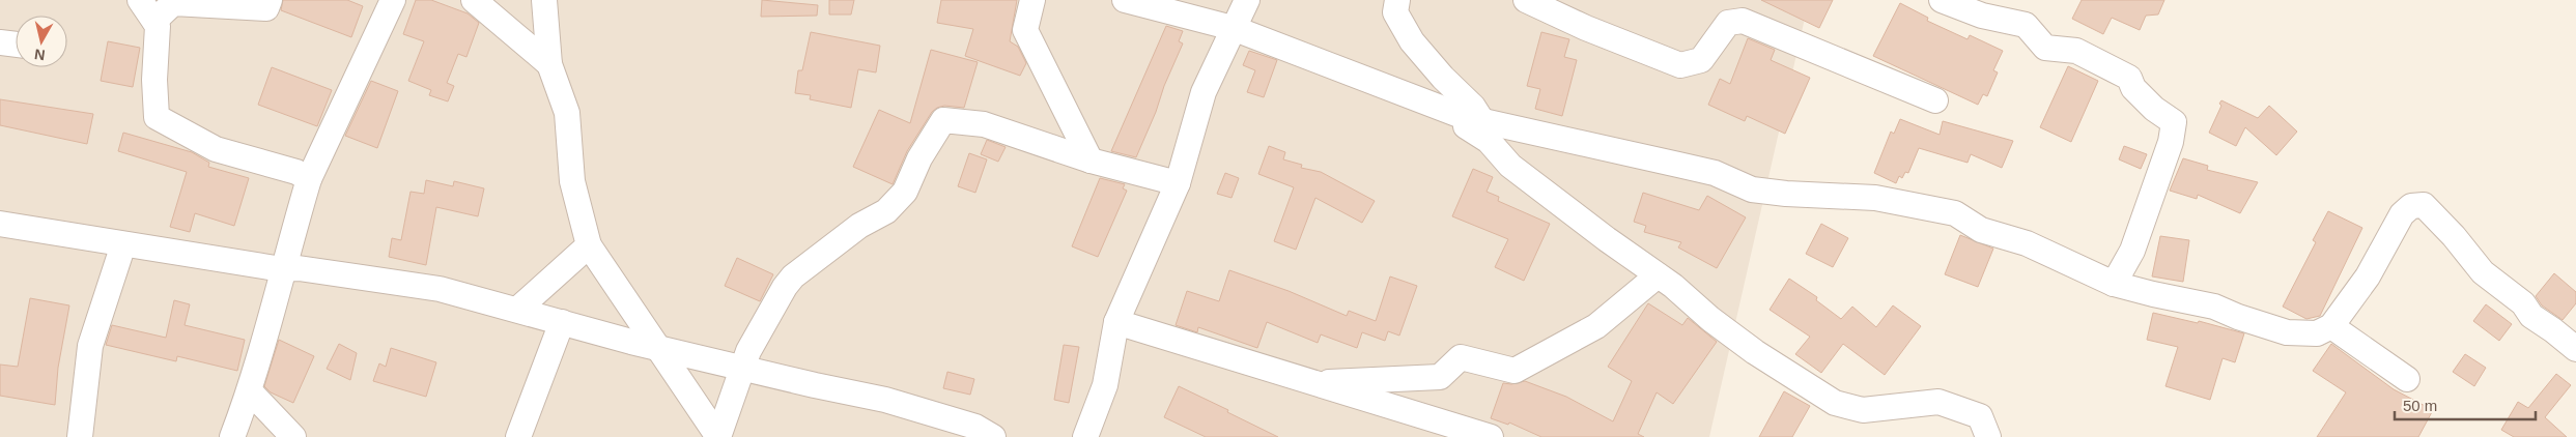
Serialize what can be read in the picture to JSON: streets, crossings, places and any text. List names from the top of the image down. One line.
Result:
{"scale_bar":"50 m","north":"bottom"}
